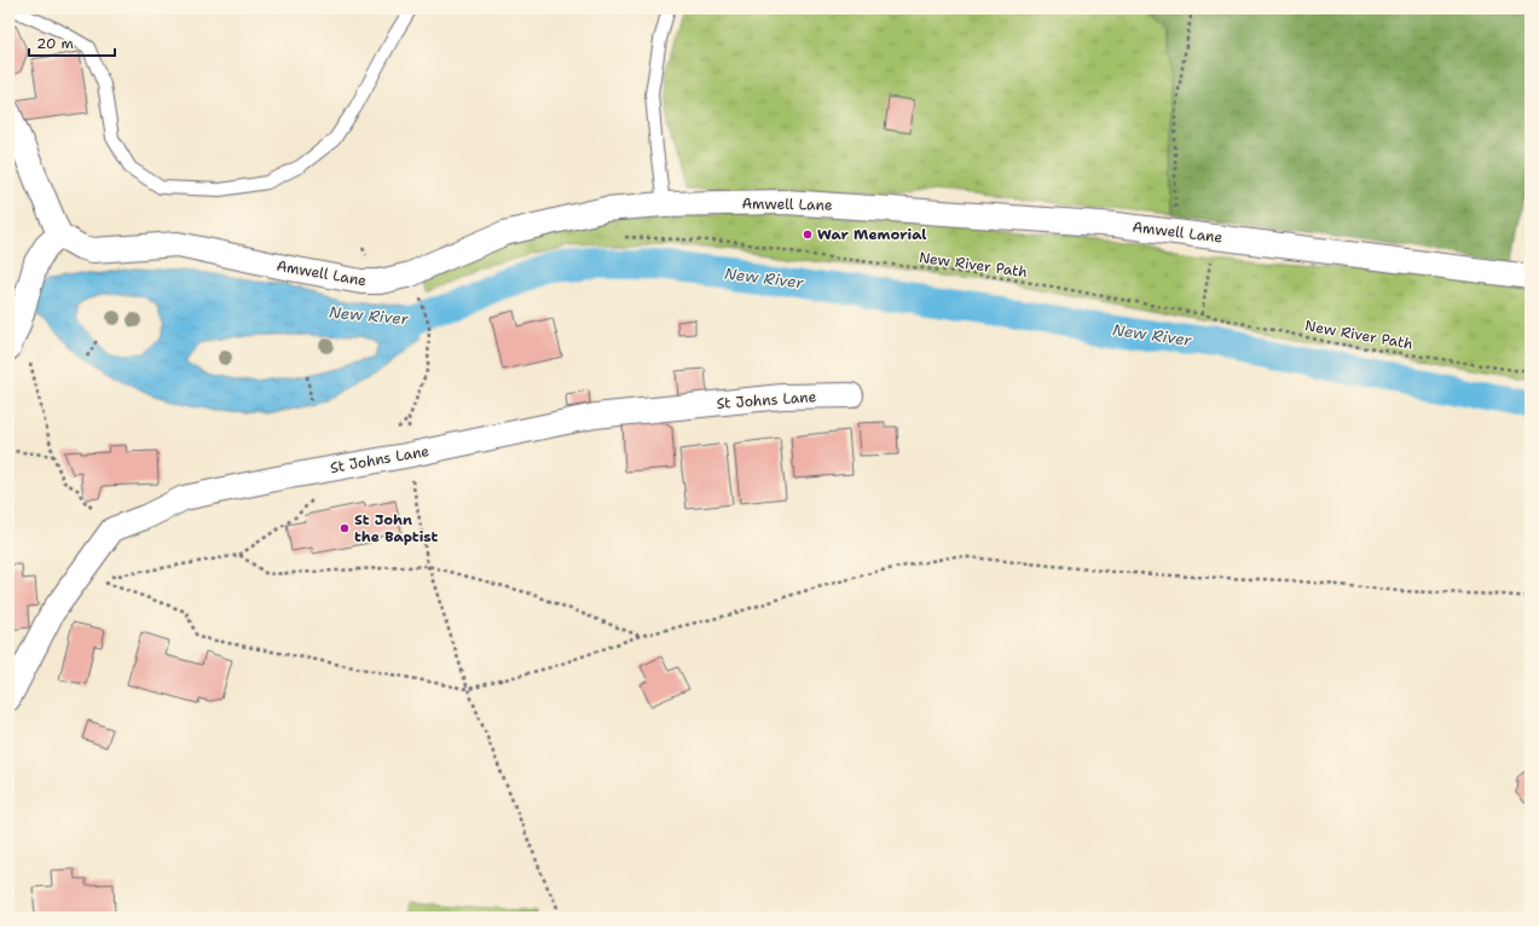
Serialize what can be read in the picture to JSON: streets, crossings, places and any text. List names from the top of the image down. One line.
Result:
{"streets":{"street":["Amwell Lane","St Johns Lane"],"path":["New River Path"]},"water":["New River"],"places":["War Memorial","St John the Baptist"],"scale_bar":"20 m"}
